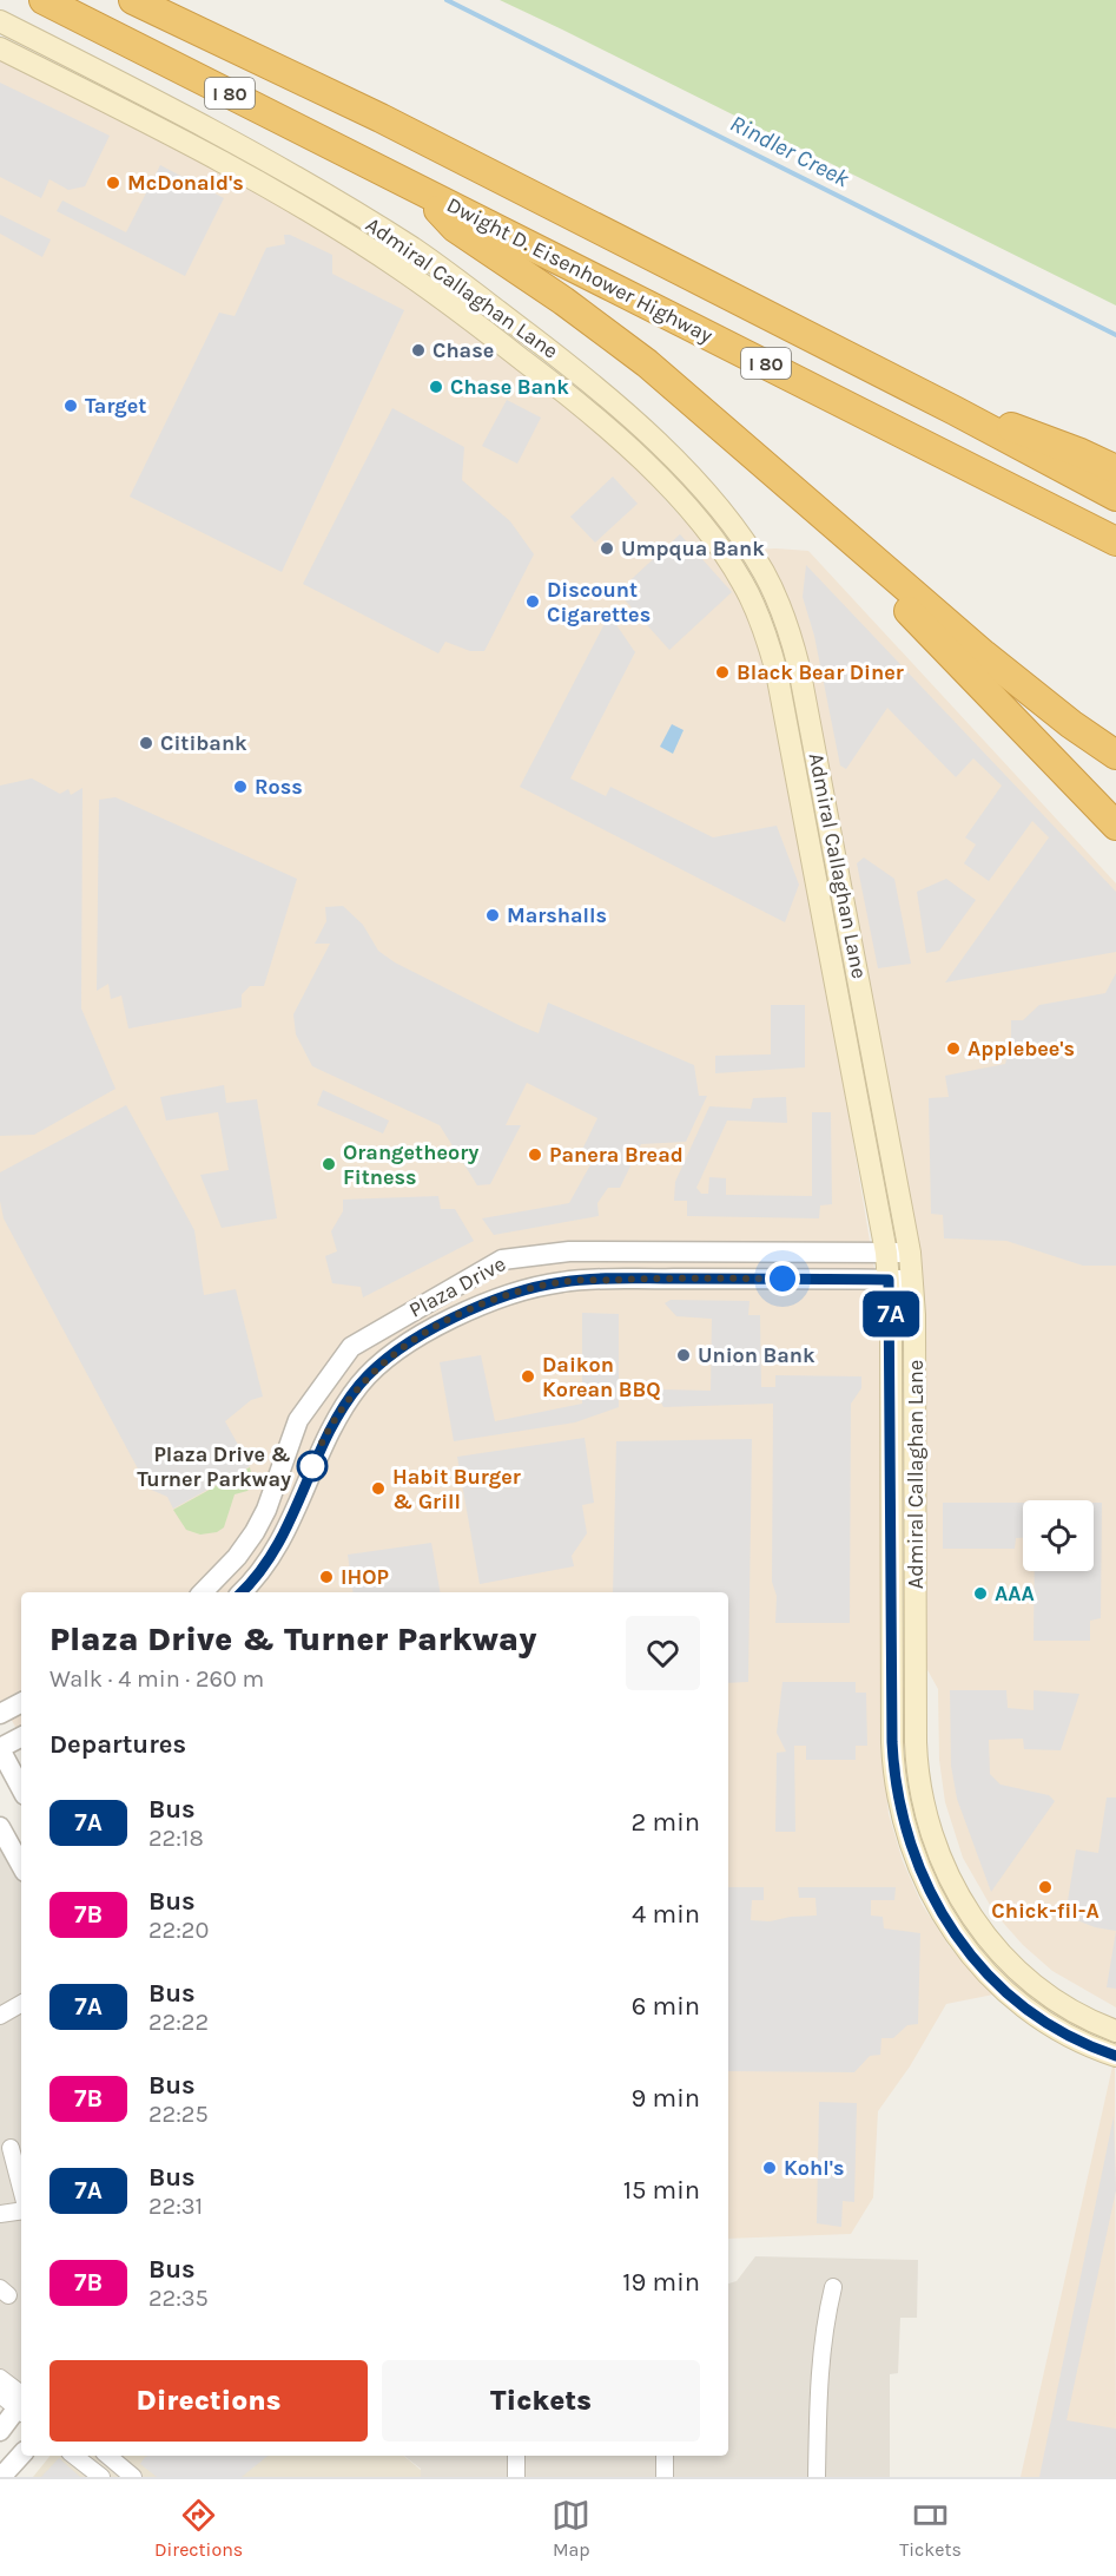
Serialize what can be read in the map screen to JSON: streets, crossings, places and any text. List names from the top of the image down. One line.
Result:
{"streets":{"highway":["I 80","Dwight D. Eisenhower Highway"],"main road":["Admiral Callaghan Lane"],"street":["Plaza Drive"]},"crossings":[["Admiral Callaghan Lane","Plaza Drive"]],"water":["Rindler Creek"],"places":["McDonald's","Chase","Chase Bank","Target","Umpqua Bank","Discount Cigarettes","Black Bear Diner","Citibank","Ross","Marshalls","Applebee's","Panera Bread","Orangetheory Fitness","Union Bank","Daikon Korean BBQ","Plaza Drive & Turner Parkway","Habit Burger & Grill","IHOP","AAA","Chick-fil-A","Kohl's"],"lines":["bus line 7A"],"page":{"on_map":"7A","heading":[["Plaza Drive & Turner Parkway","Walk · 4 min · 260 m"],"Departures"],"list":[{"mark":"7A","name":"Bus","note":"22:18","value":"2 min"},{"mark":"7B","name":"Bus","note":"22:20","value":"4 min"},{"mark":"7A","name":"Bus","note":"22:22","value":"6 min"},{"mark":"7B","name":"Bus","note":"22:25","value":"9 min"},{"mark":"7A","name":"Bus","note":"22:31","value":"15 min"},{"mark":"7B","name":"Bus","note":"22:35","value":"19 min"}],"buttons":["Directions","Tickets"],"tabs":["Directions","Map","Tickets"]}}
